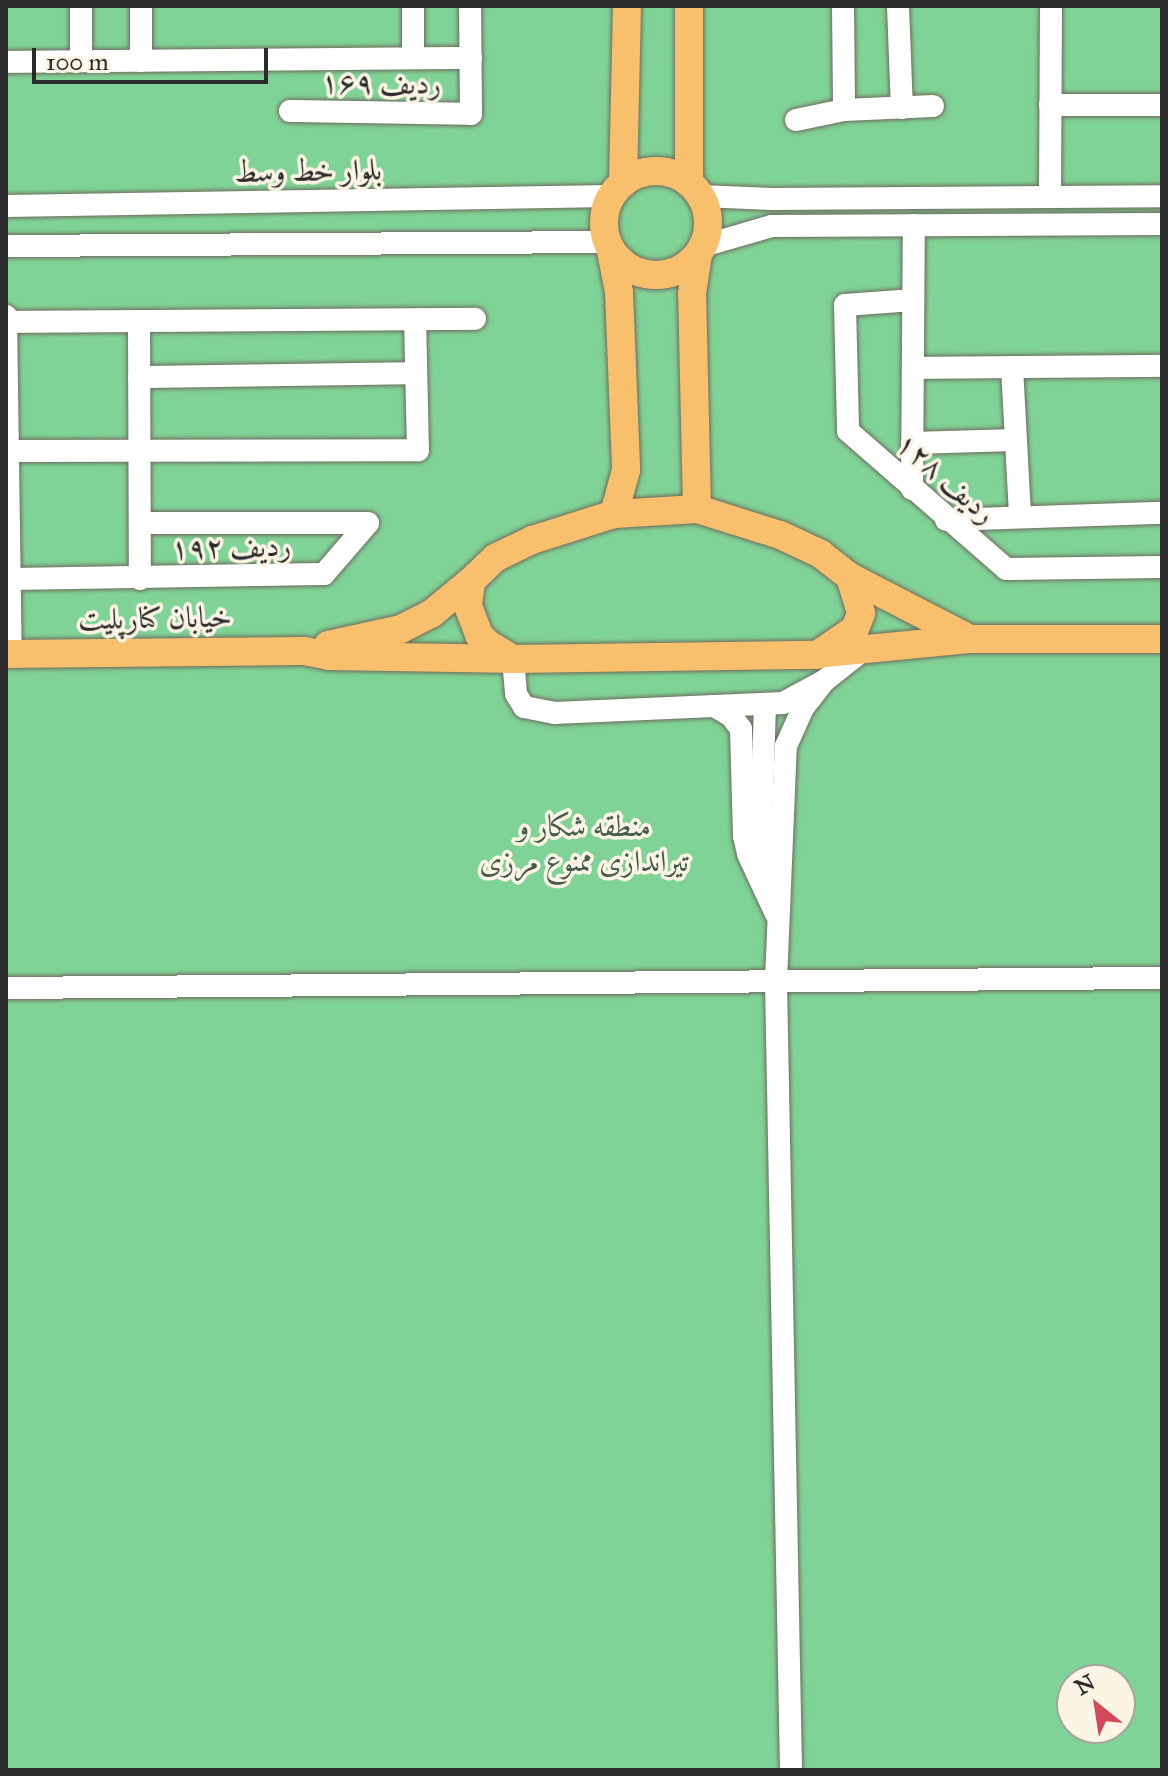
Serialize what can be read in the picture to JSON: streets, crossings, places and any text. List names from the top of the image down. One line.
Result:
{"streets":{"main road":["خیابان کنارپلیت"],"street":["ردیف ۱۶۹","بلوار خط وسط","ردیف ۱۲۸","ردیف ۱۹۲"]},"parks":["منطقه شکار و تیراندازی ممنوع مرزی"],"scale_bar":"100 m","north":"top left"}
